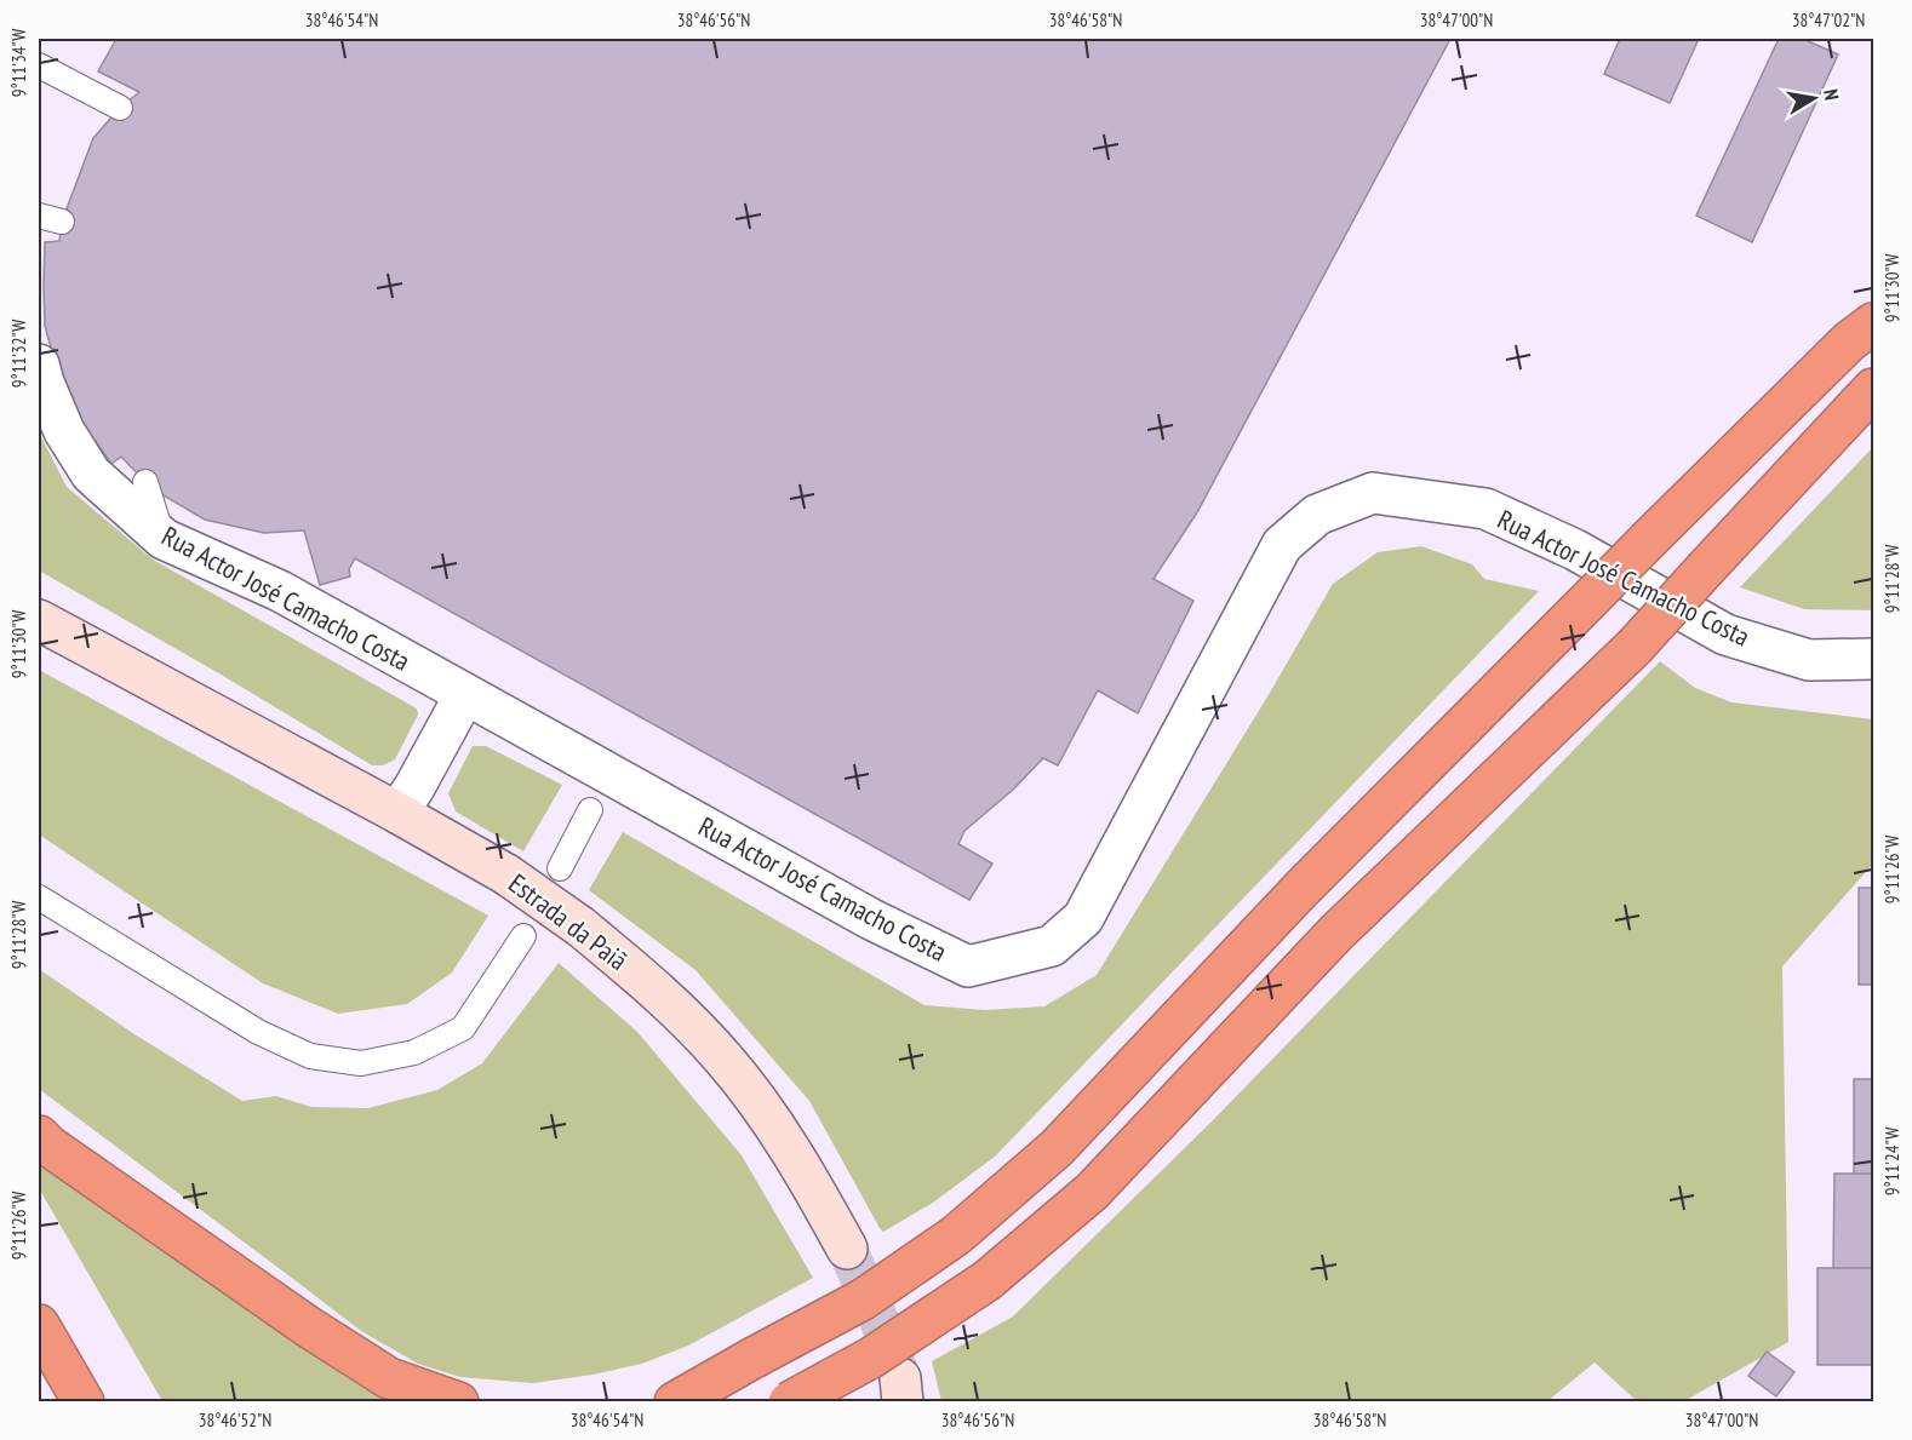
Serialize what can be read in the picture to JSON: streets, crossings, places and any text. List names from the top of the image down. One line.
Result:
{"streets":{"street":["Rua Actor José Camacho Costa","Estrada da Paiã"]},"north":"right","coordinates":["38°46'54\"N","38°46'56\"N","38°46'58\"N","38°47'00\"N","38°47'02\"N","9°11'34\"W","9°11'30\"W","9°11'32\"W","9°11'28\"W","9°11'26\"W","9°11'24\"W","38°46'52\"N"]}
